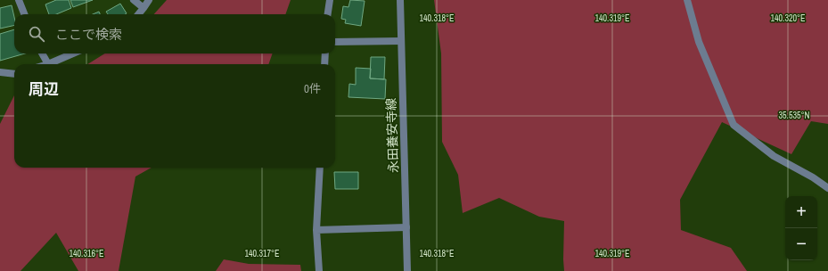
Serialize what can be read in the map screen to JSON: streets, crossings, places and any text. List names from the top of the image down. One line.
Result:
{"streets":{"street":["永田養安寺線"]},"page":{"search":"ここで検索","heading":["周辺","0件"],"map_buttons":["+","−"]},"coordinates":["140.318°E","140.319°E","140.320°E","35.535°N","140.316°E","140.317°E"]}
